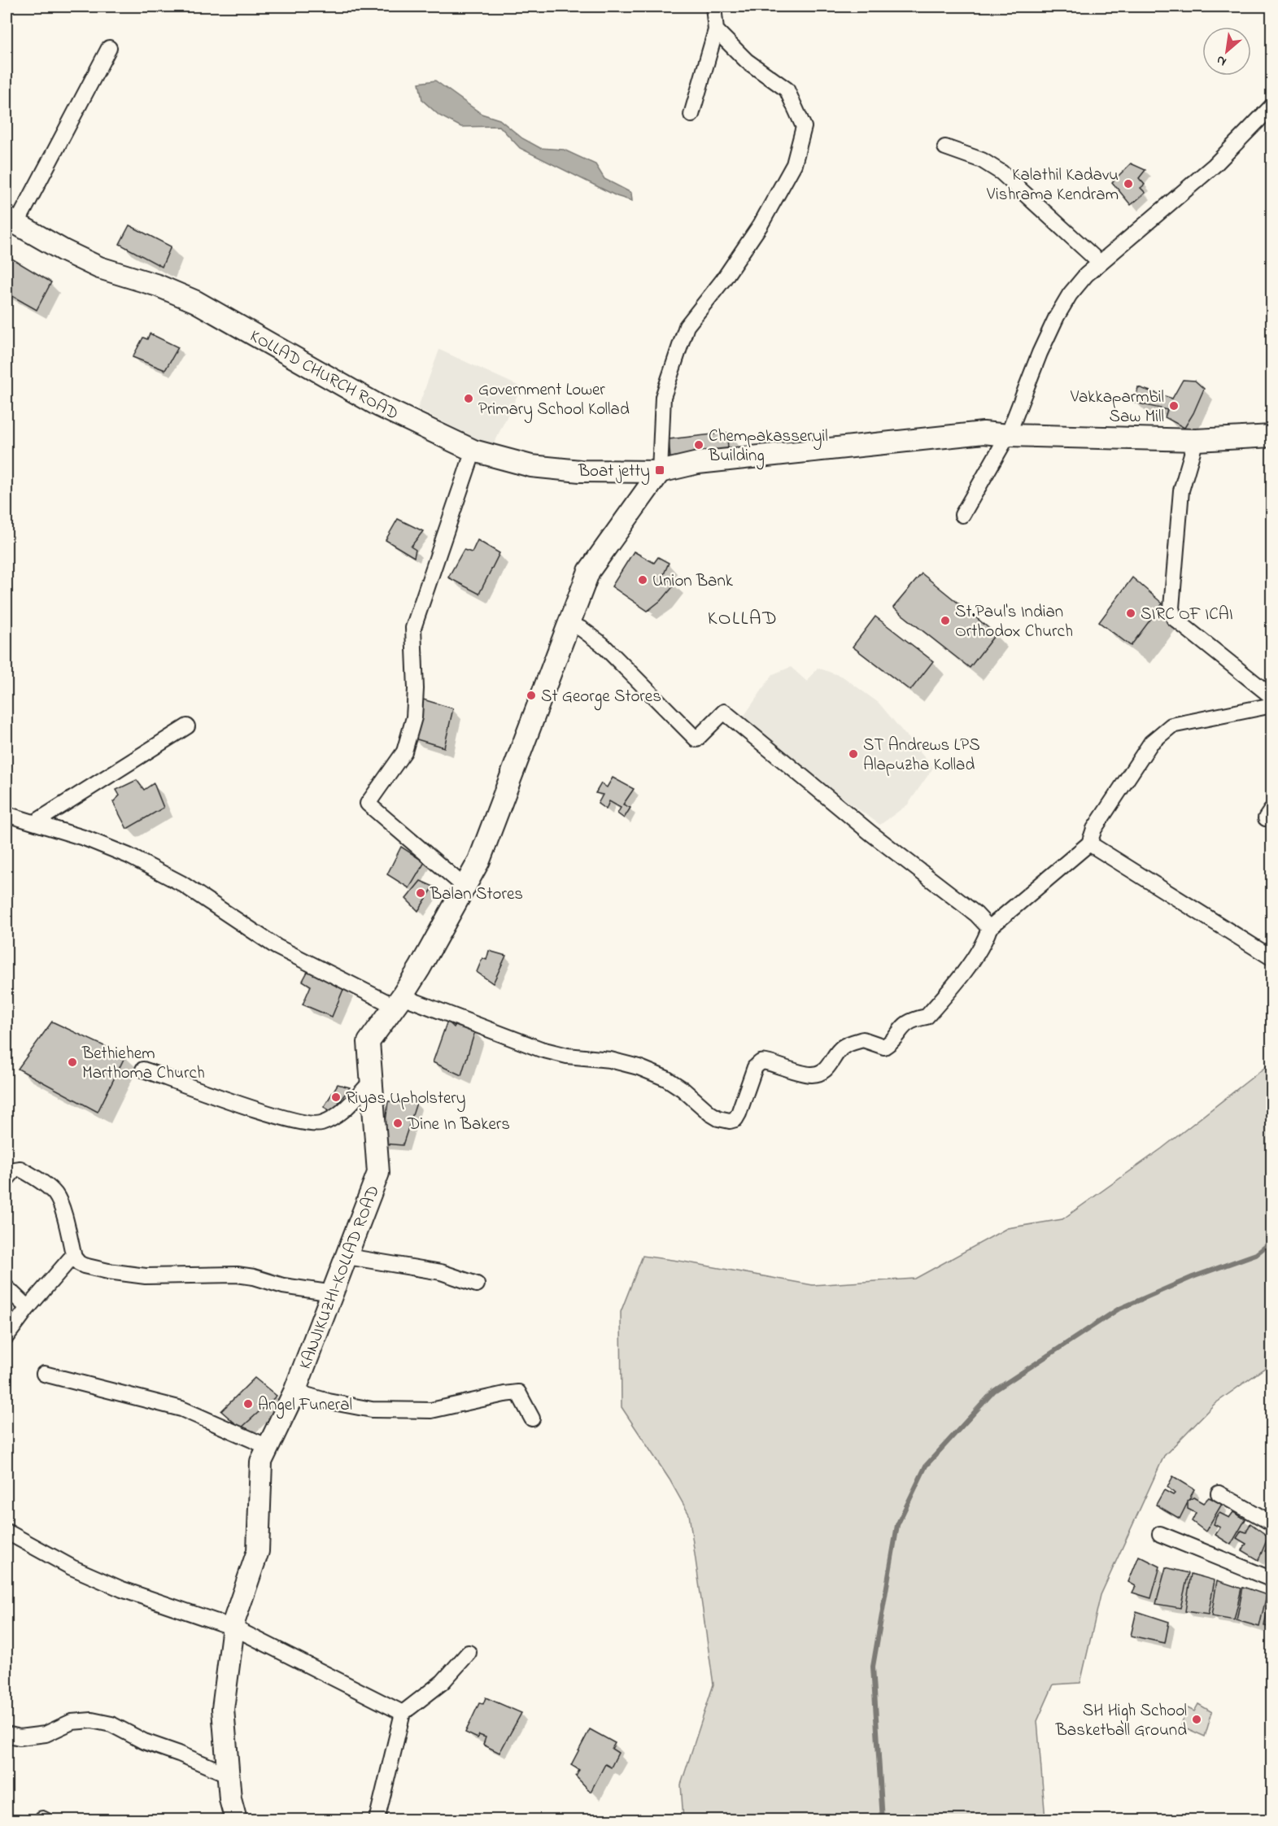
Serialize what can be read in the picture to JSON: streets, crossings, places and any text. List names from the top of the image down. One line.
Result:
{"streets":{"main road":["KOLLAD CHURCH ROAD","KANJIKUZHI-KOLLAD ROAD"]},"crossings":[["KOLLAD CHURCH ROAD","KANJIKUZHI-KOLLAD ROAD"]],"districts":["KOLLAD"],"places":{"other":["Kalathil Kadavu Vishrama Kendram","Government Lower Primary School Kollad","Vakkaparmbil Saw Mill","Chempakasseryil Building","Union Bank","SIRC OF ICAI","St.Paul's Indian Orthodox Church","St George Stores","ST Andrews LPS Alapuzha Kollad","Balan Stores","Bethiehem Marthoma Church","Riyas Upholstery","Dine In Bakers","Angel Funeral","SH High School Basketball Ground"],"transit":["Boat jetty"]},"north":"bottom left"}
